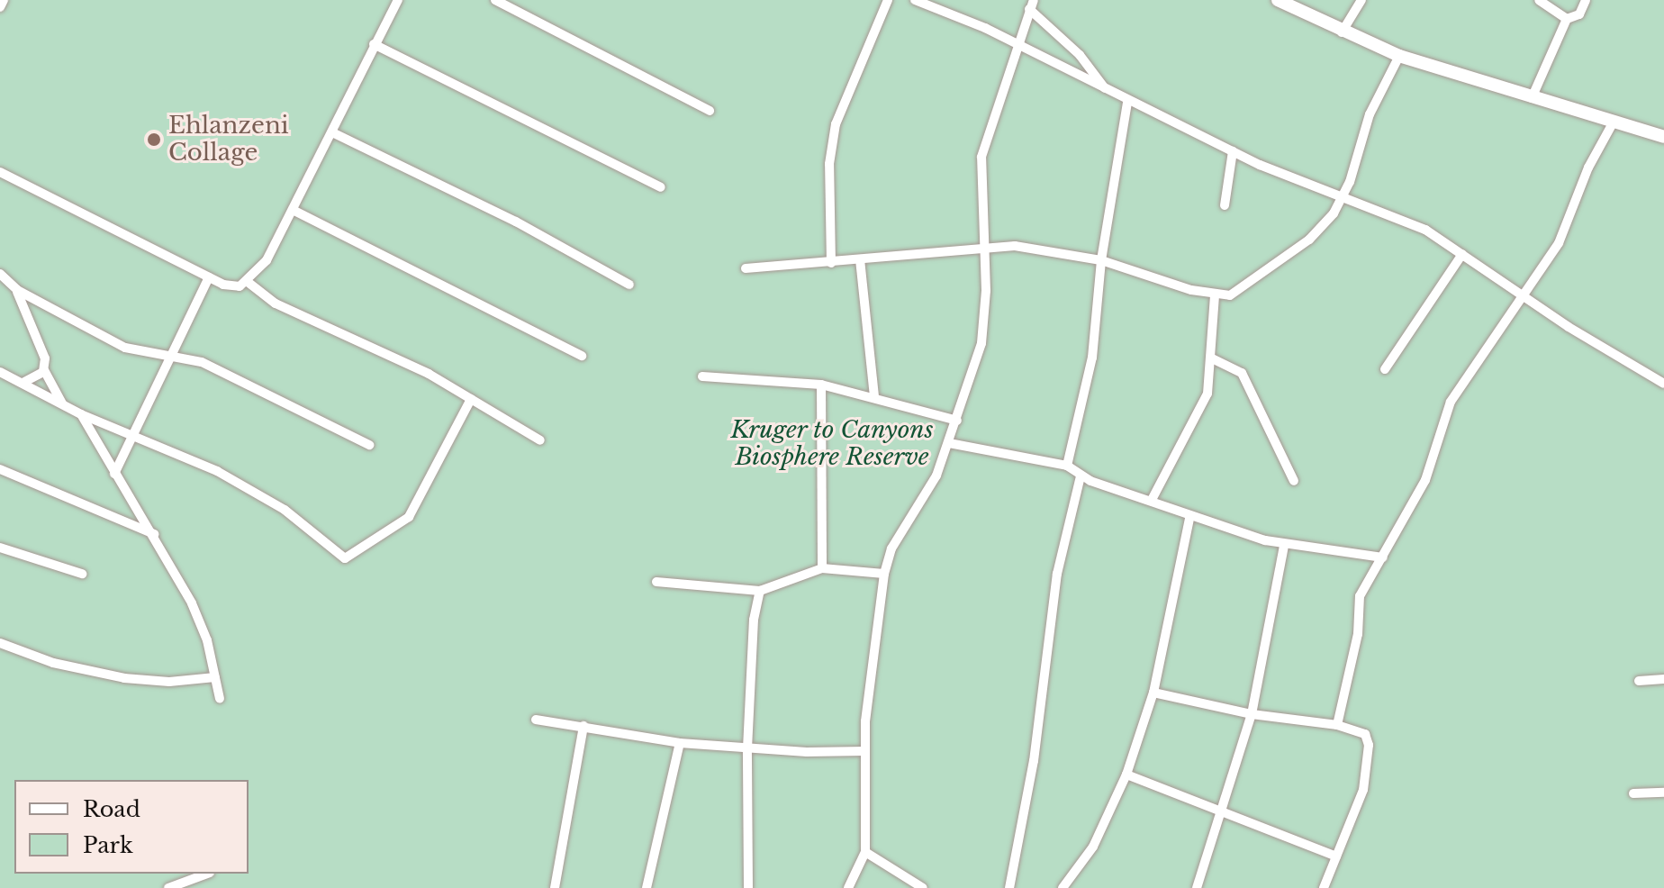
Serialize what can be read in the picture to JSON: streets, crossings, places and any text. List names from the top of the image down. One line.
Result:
{"parks":["Kruger to Canyons Biosphere Reserve"],"places":["Ehlanzeni Collage"],"legend":["Road","Park"]}
